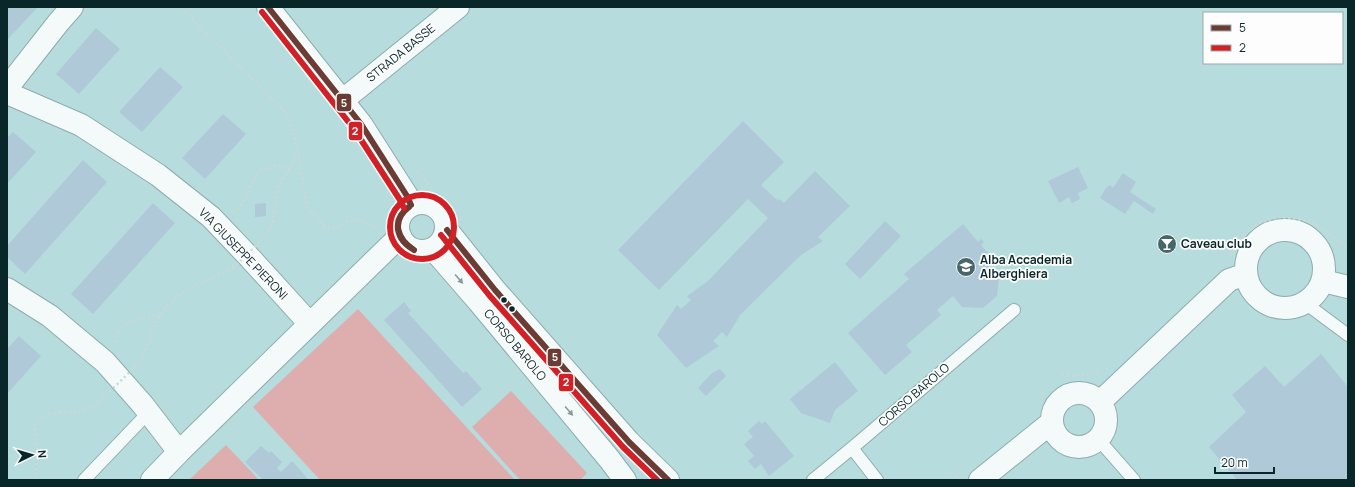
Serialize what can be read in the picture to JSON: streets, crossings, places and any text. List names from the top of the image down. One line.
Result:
{"streets":{"street":["STRADA BASSE","VIA GIUSEPPE PIERONI","CORSO BAROLO"]},"places":{"bar":["Caveau club"],"school or university":["Alba Accademia Alberghiera"]},"lines":["transit line 5","transit line 2"],"legend":["5","2"],"scale_bar":"20 m","north":"right"}
